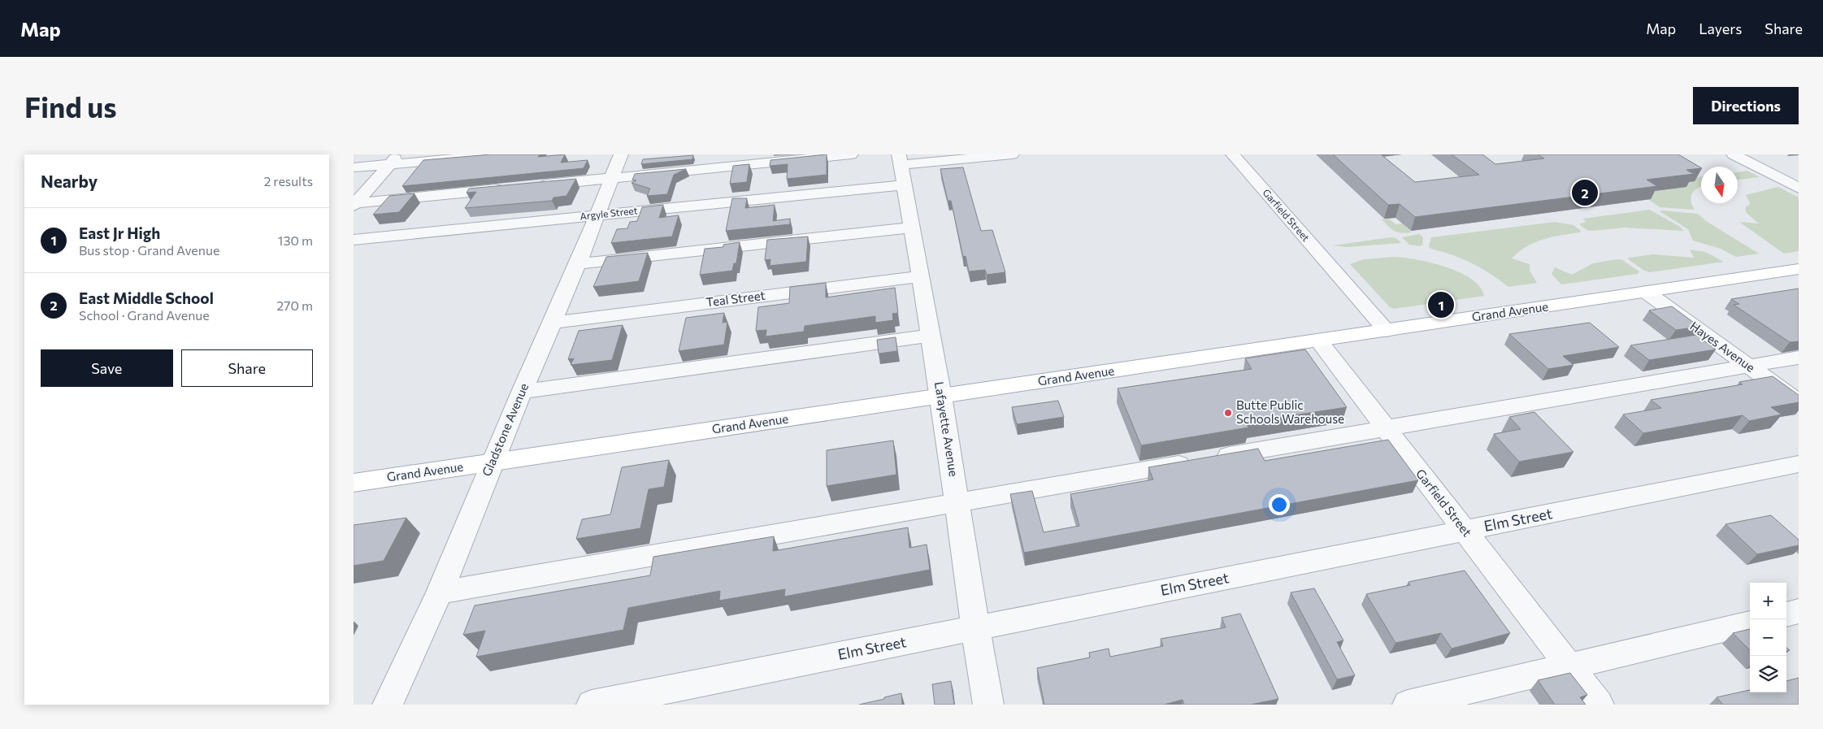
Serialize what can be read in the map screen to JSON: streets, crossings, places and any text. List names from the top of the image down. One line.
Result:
{"streets":{"main road":["Grand Avenue"],"street":["Argyle Street","Garfield Street","Teal Street","Hayes Avenue","Lafayette Avenue","Gladstone Avenue","Elm Street"]},"crossings":[["Argyle Street","Lafayette Avenue"],["Argyle Street","Gladstone Avenue"],["Garfield Street","Grand Avenue"],["Garfield Street","Elm Street"],["Teal Street","Lafayette Avenue"],["Teal Street","Gladstone Avenue"],["Grand Avenue","Hayes Avenue"],["Grand Avenue","Lafayette Avenue"],["Grand Avenue","Gladstone Avenue"],["Lafayette Avenue","Elm Street"]],"places":["Butte Public Schools Warehouse"],"north":"bottom","page":{"header":"Map","nav":["Map","Layers","Share"],"buttons":["Directions",["Save","Share"]],"title":"Find us","heading":["Nearby","2 results"],"pins":["2","1"],"list":[{"mark":"1","name":"East Jr High","note":"Bus stop · Grand Avenue","value":"130 m"},{"mark":"2","name":"East Middle School","note":"School · Grand Avenue","value":"270 m"}],"map_buttons":["+","−"]}}
